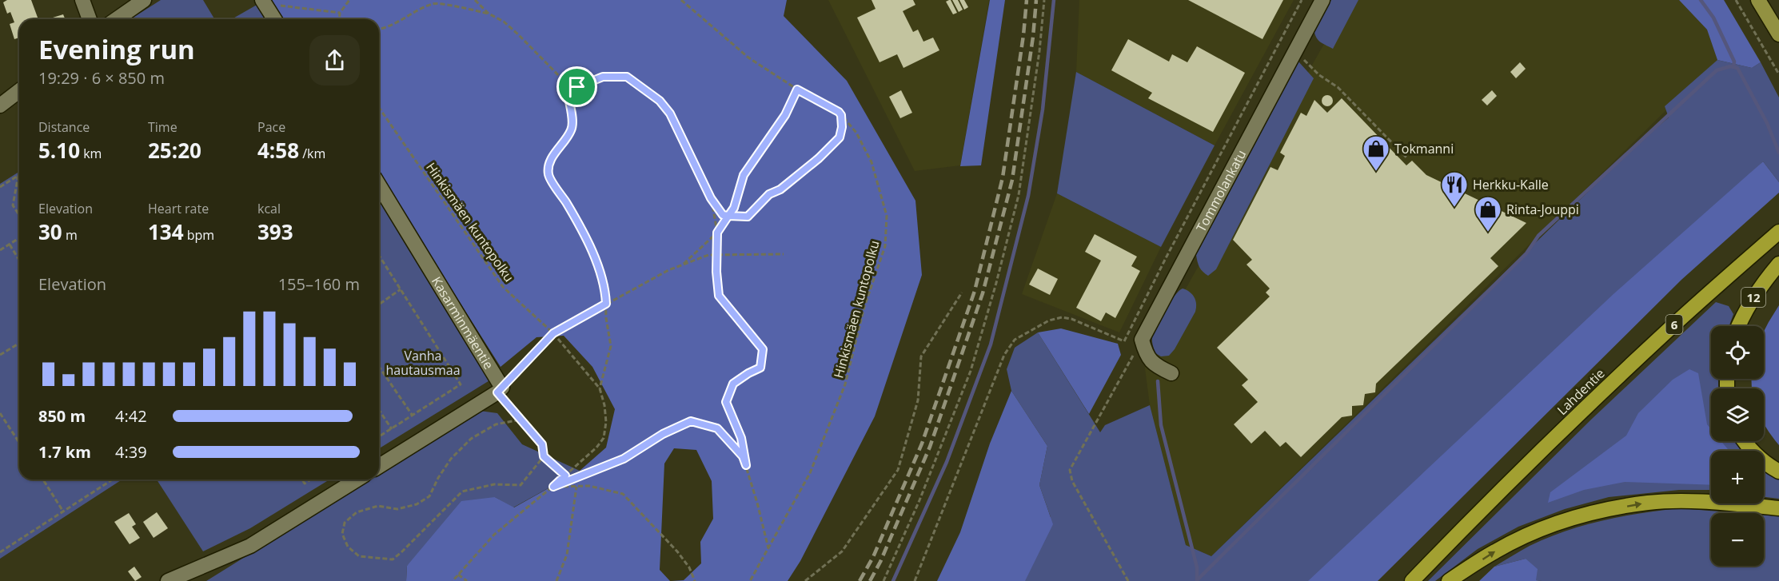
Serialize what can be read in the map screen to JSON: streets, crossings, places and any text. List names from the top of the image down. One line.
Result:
{"streets":{"highway":["12","6","Lahdentie"],"street":["Tommolankatu","Kasarminmäentie"],"path":["Hinkismäen kuntopolku"]},"parks":["Vanha hautausmaa"],"places":{"shop":["Tokmanni","Rinta-Jouppi"],"restaurant":["Herkku-Kalle"]},"page":{"heading":["Evening run","19:29 · 6 × 850 m"],"stats":[["Distance","5.10 km"],["Time","25:20"],["Pace","4:58 /km"],["Elevation","30 m"],["Heart rate","134 bpm"],["kcal","393"]],"chart":["Elevation","155–160 m"],"map_buttons":["+","−"],"list":[{"name":"850 m","note":"4:42"},{"name":"1.7 km","note":"4:39"}]}}
